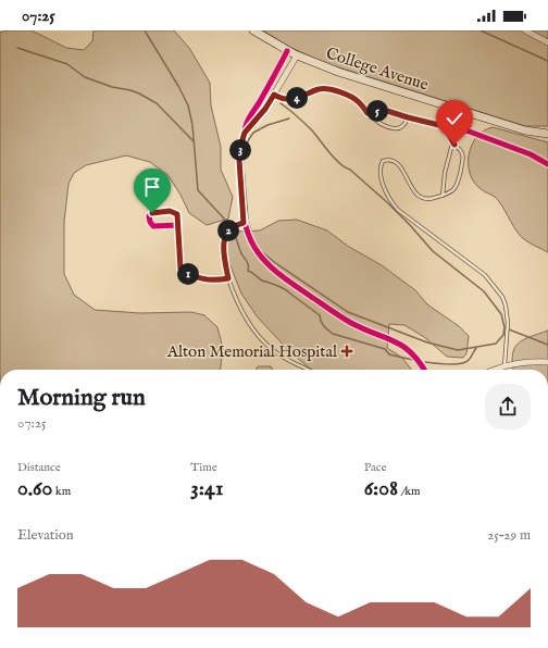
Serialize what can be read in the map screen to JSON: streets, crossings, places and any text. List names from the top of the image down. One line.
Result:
{"streets":{"main road":["College Avenue"]},"places":{"health":["Alton Memorial Hospital"]},"page":{"status":"07:25","pins":["4","5","3","2","1"],"heading":["Morning run","07:25"],"stats":[["Distance","0.60 km"],["Time","3:41"],["Pace","6:08 /km"]],"chart":["Elevation","25–29 m"]}}
